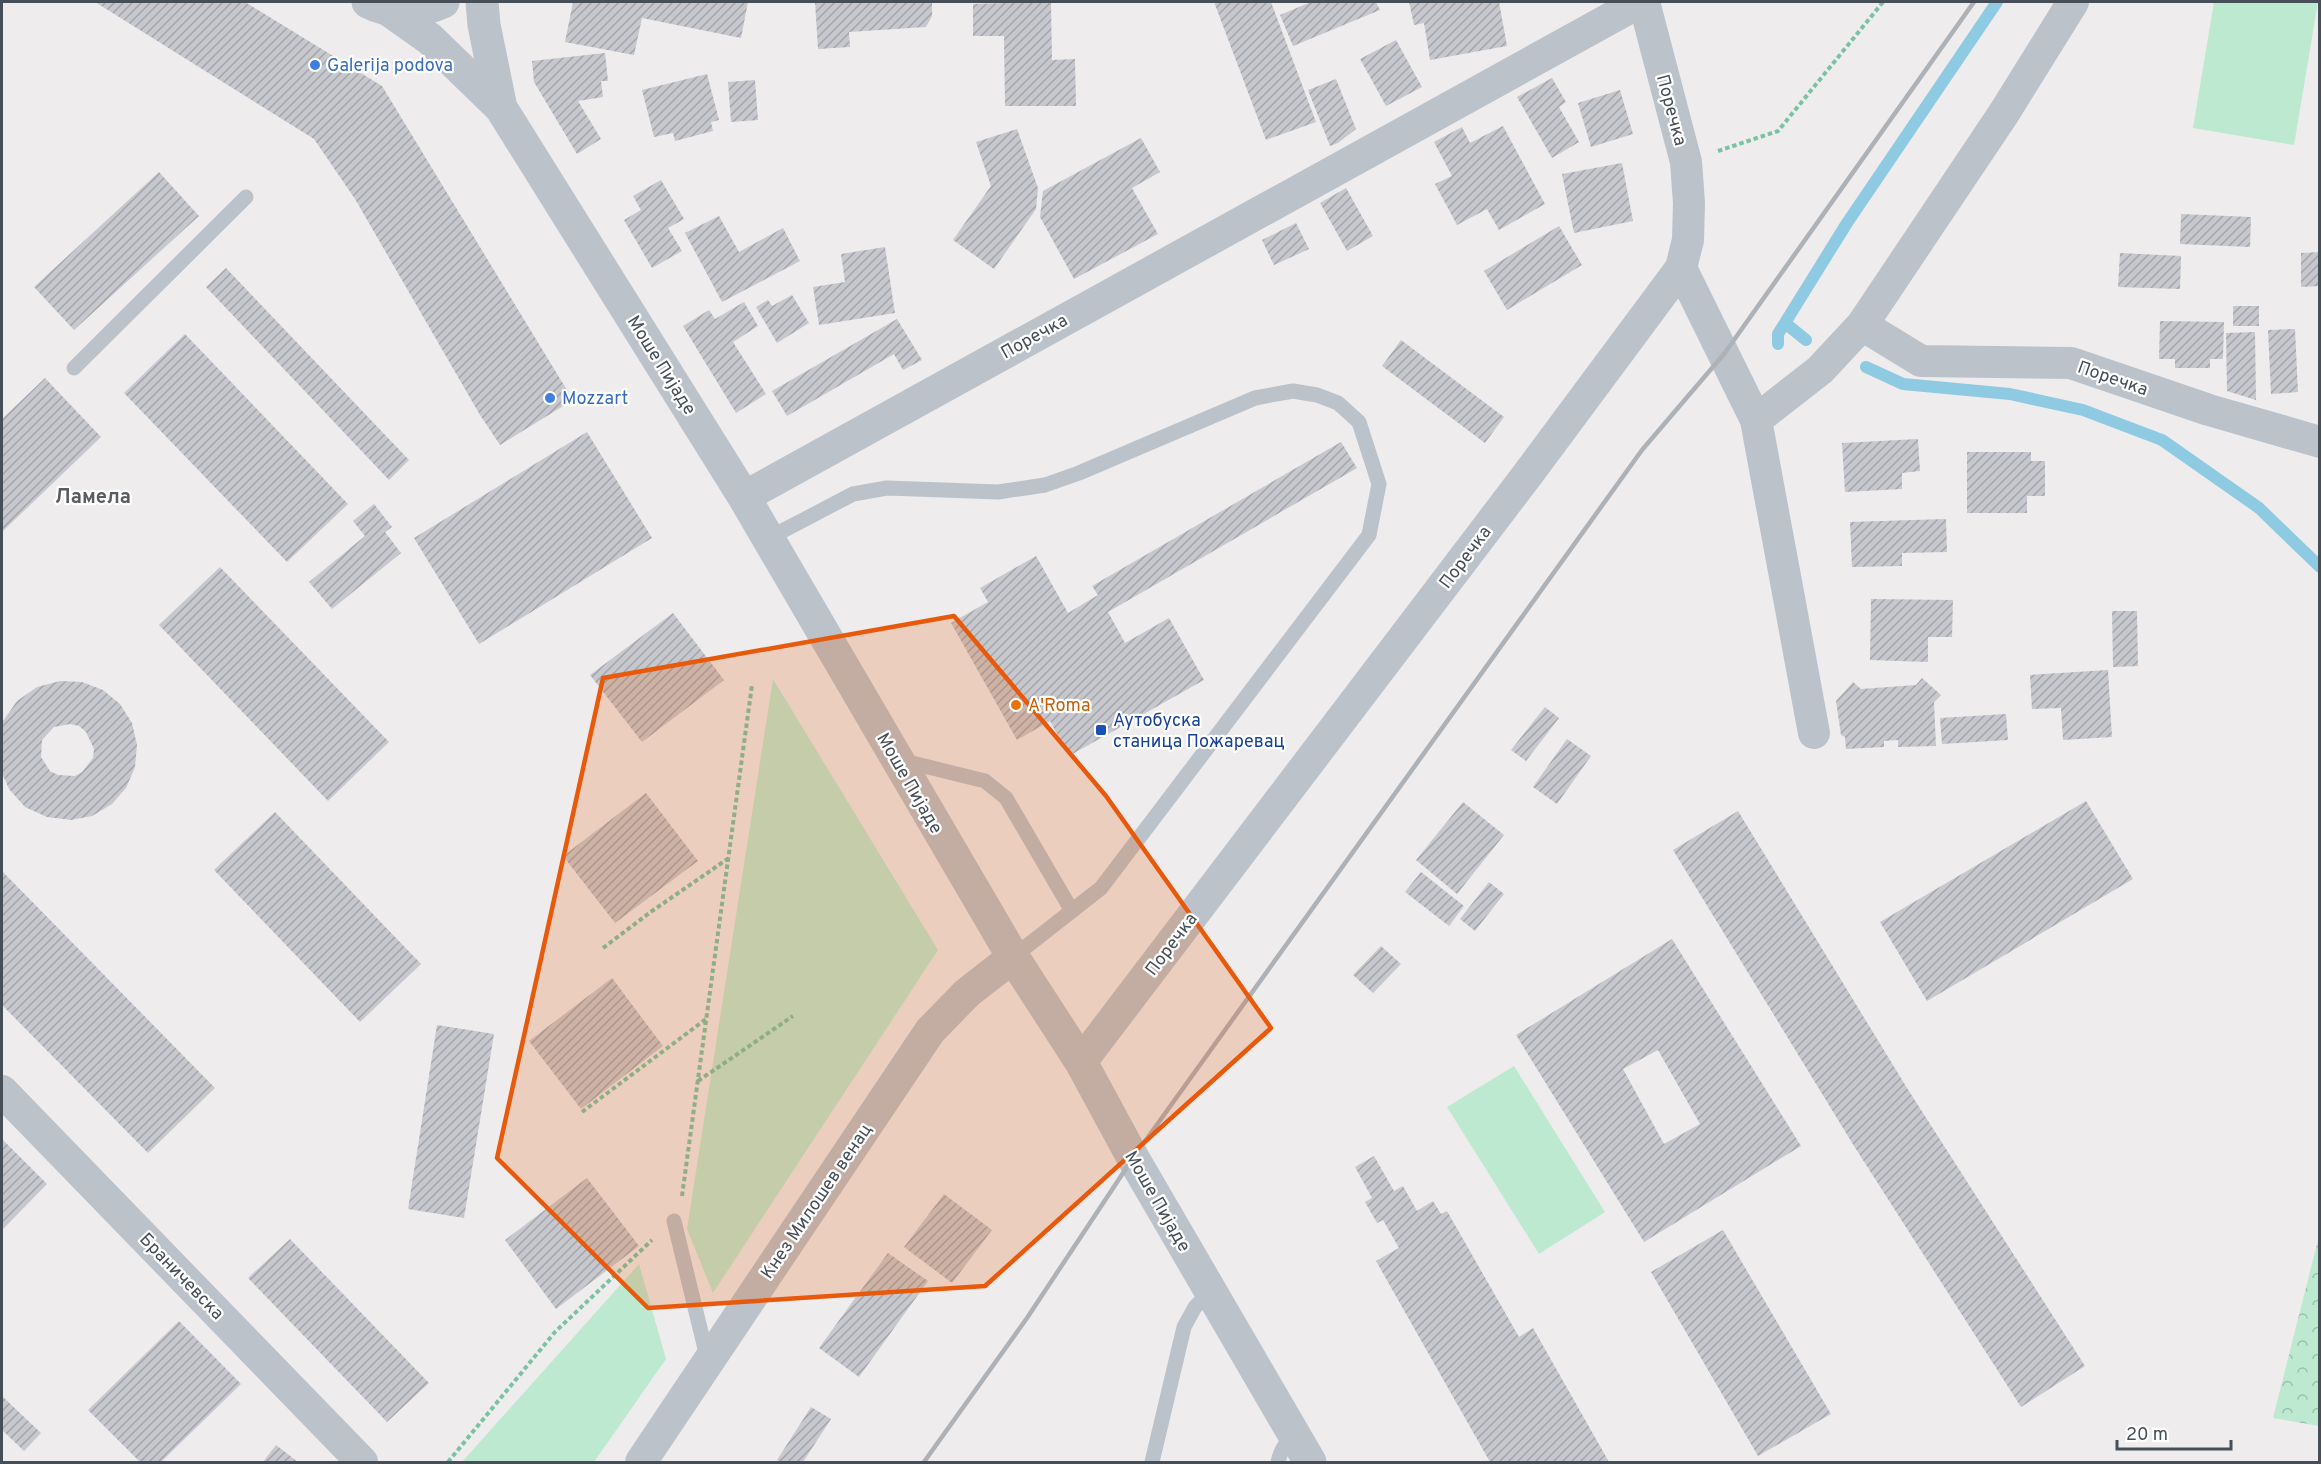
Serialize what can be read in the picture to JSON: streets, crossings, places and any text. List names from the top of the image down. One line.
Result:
{"streets":{"street":["Поречка","Моше Пијаде","Кнез Милошев венац","Браничевска"]},"crossings":[["Поречка","Моше Пијаде"],["Моше Пијаде","Кнез Милошев венац"]],"districts":["Ламела"],"places":{"other":["Galerija podova","Mozzart","A'Roma"],"transit":["Аутобуска станица Пожаревац"]},"scale_bar":"20 m"}
